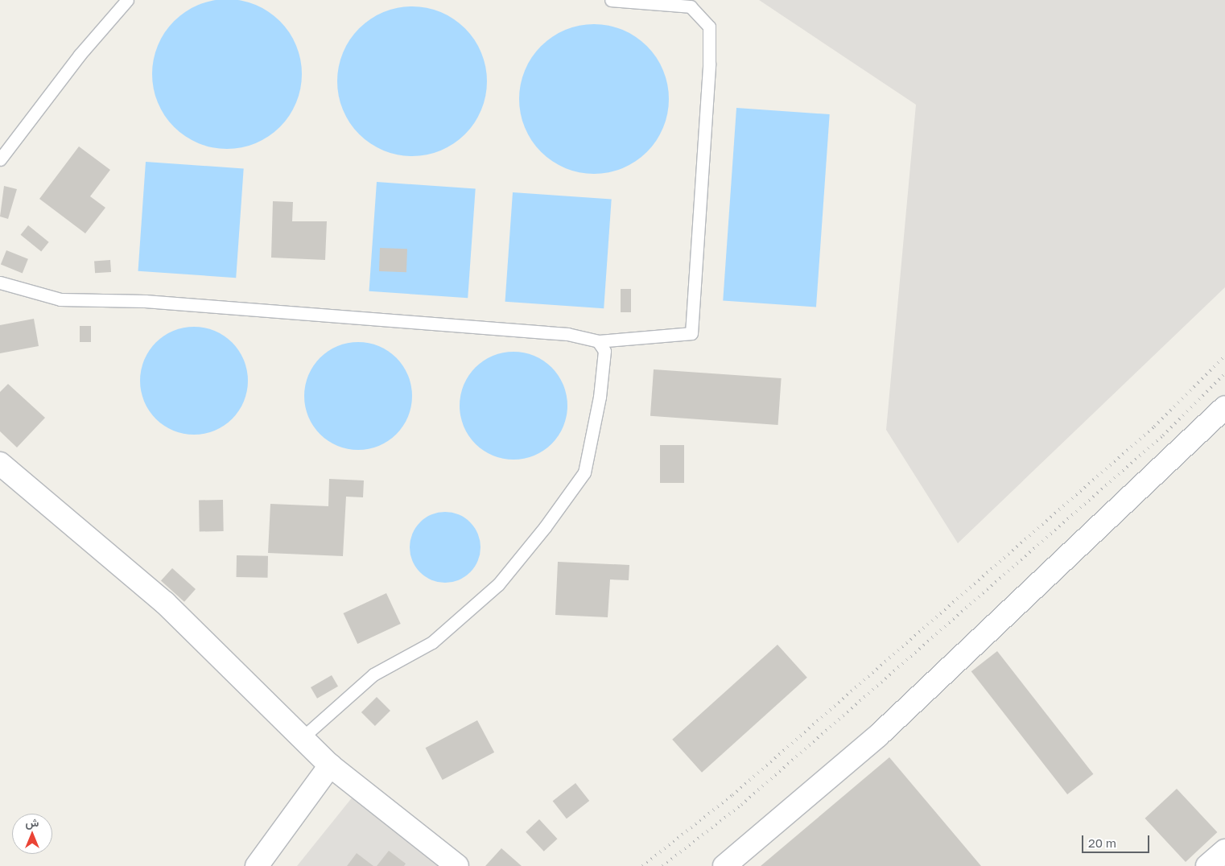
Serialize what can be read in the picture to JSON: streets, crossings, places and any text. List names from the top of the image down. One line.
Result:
{"scale_bar":"20 m","north":"top"}
